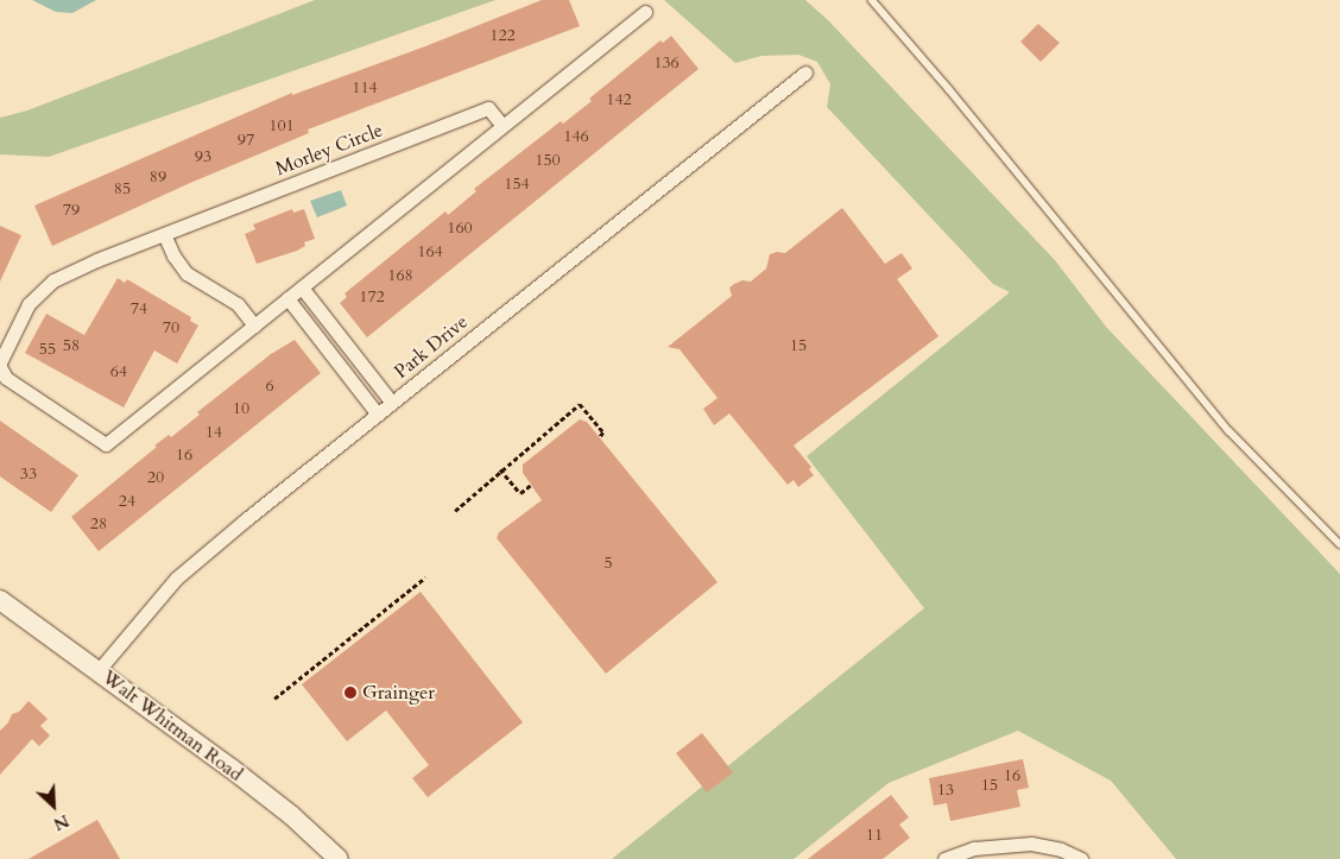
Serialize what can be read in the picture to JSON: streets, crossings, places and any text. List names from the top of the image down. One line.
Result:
{"streets":{"main road":["Walt Whitman Road"],"street":["Morley Circle","Park Drive"]},"crossings":[["Park Drive","Walt Whitman Road"]],"places":["Grainger"],"house_numbers":["122","136","114","142","101","146","97","93","150","89","154","85","79","160","164","168","172","74","70","58","15","55","64","6","10","14","16","33","20","24","28","5","16","15","13","11"],"north":"bottom right"}
